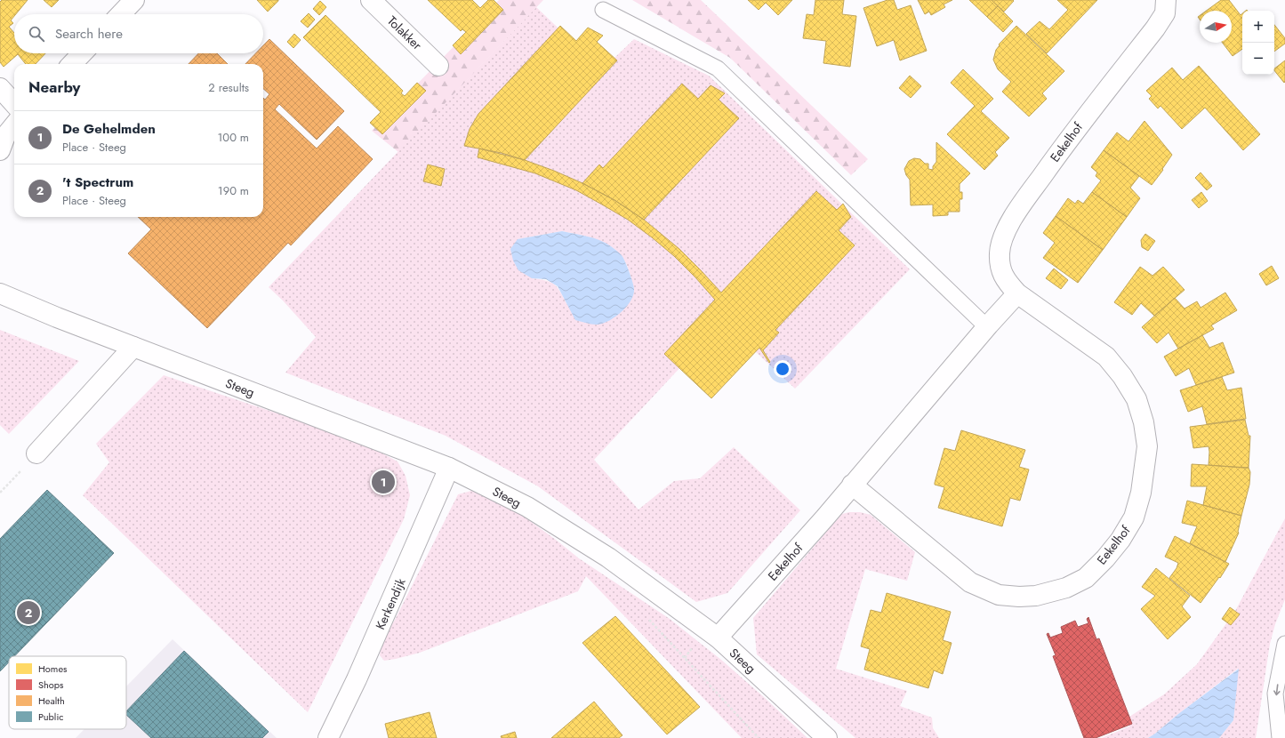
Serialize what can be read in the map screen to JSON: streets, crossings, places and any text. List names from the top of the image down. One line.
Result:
{"streets":{"street":["Tolakker","Eekelhof","Steeg","Kerkendijk"]},"crossings":[["Eekelhof","Steeg"],["Steeg","Kerkendijk"]],"legend":["Homes","Shops","Health","Public"],"north":"right","page":{"map_buttons":["+","−"],"search":"Search here","heading":["Nearby","2 results"],"list":[{"mark":"1","name":"De Gehelmden","note":"Place · Steeg","value":"100 m"},{"mark":"2","name":"'t Spectrum","note":"Place · Steeg","value":"190 m"}],"pins":["1","2"]}}
